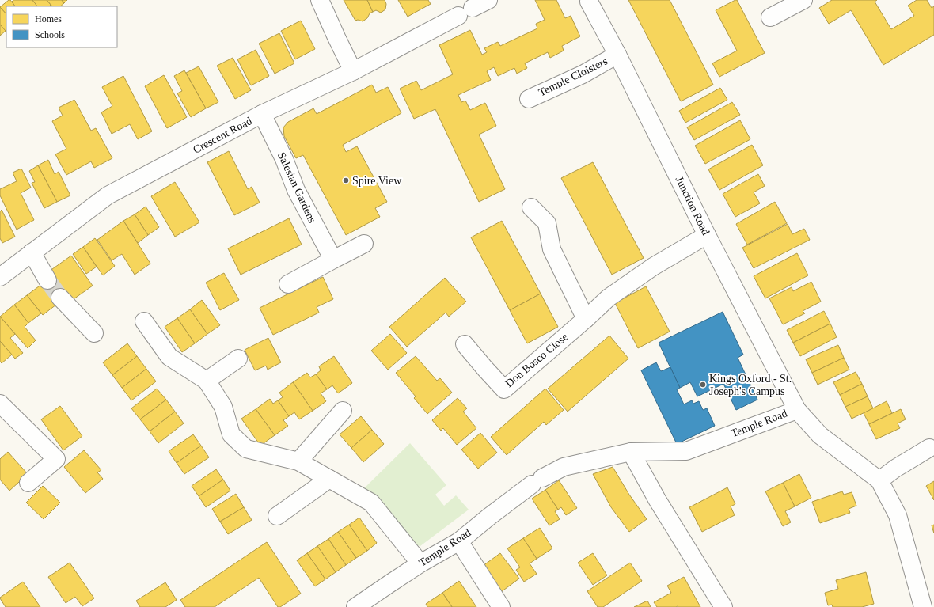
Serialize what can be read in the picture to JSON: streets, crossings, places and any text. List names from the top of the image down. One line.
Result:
{"streets":{"street":["Temple Cloisters","Crescent Road","Salesian Gardens","Junction Road","Don Bosco Close","Temple Road"]},"crossings":[["Temple Cloisters","Junction Road"],["Crescent Road","Salesian Gardens"],["Junction Road","Don Bosco Close"],["Junction Road","Temple Road"]],"places":["Spire View","Kings Oxford - St. Joseph's Campus"],"legend":["Homes","Schools"]}
